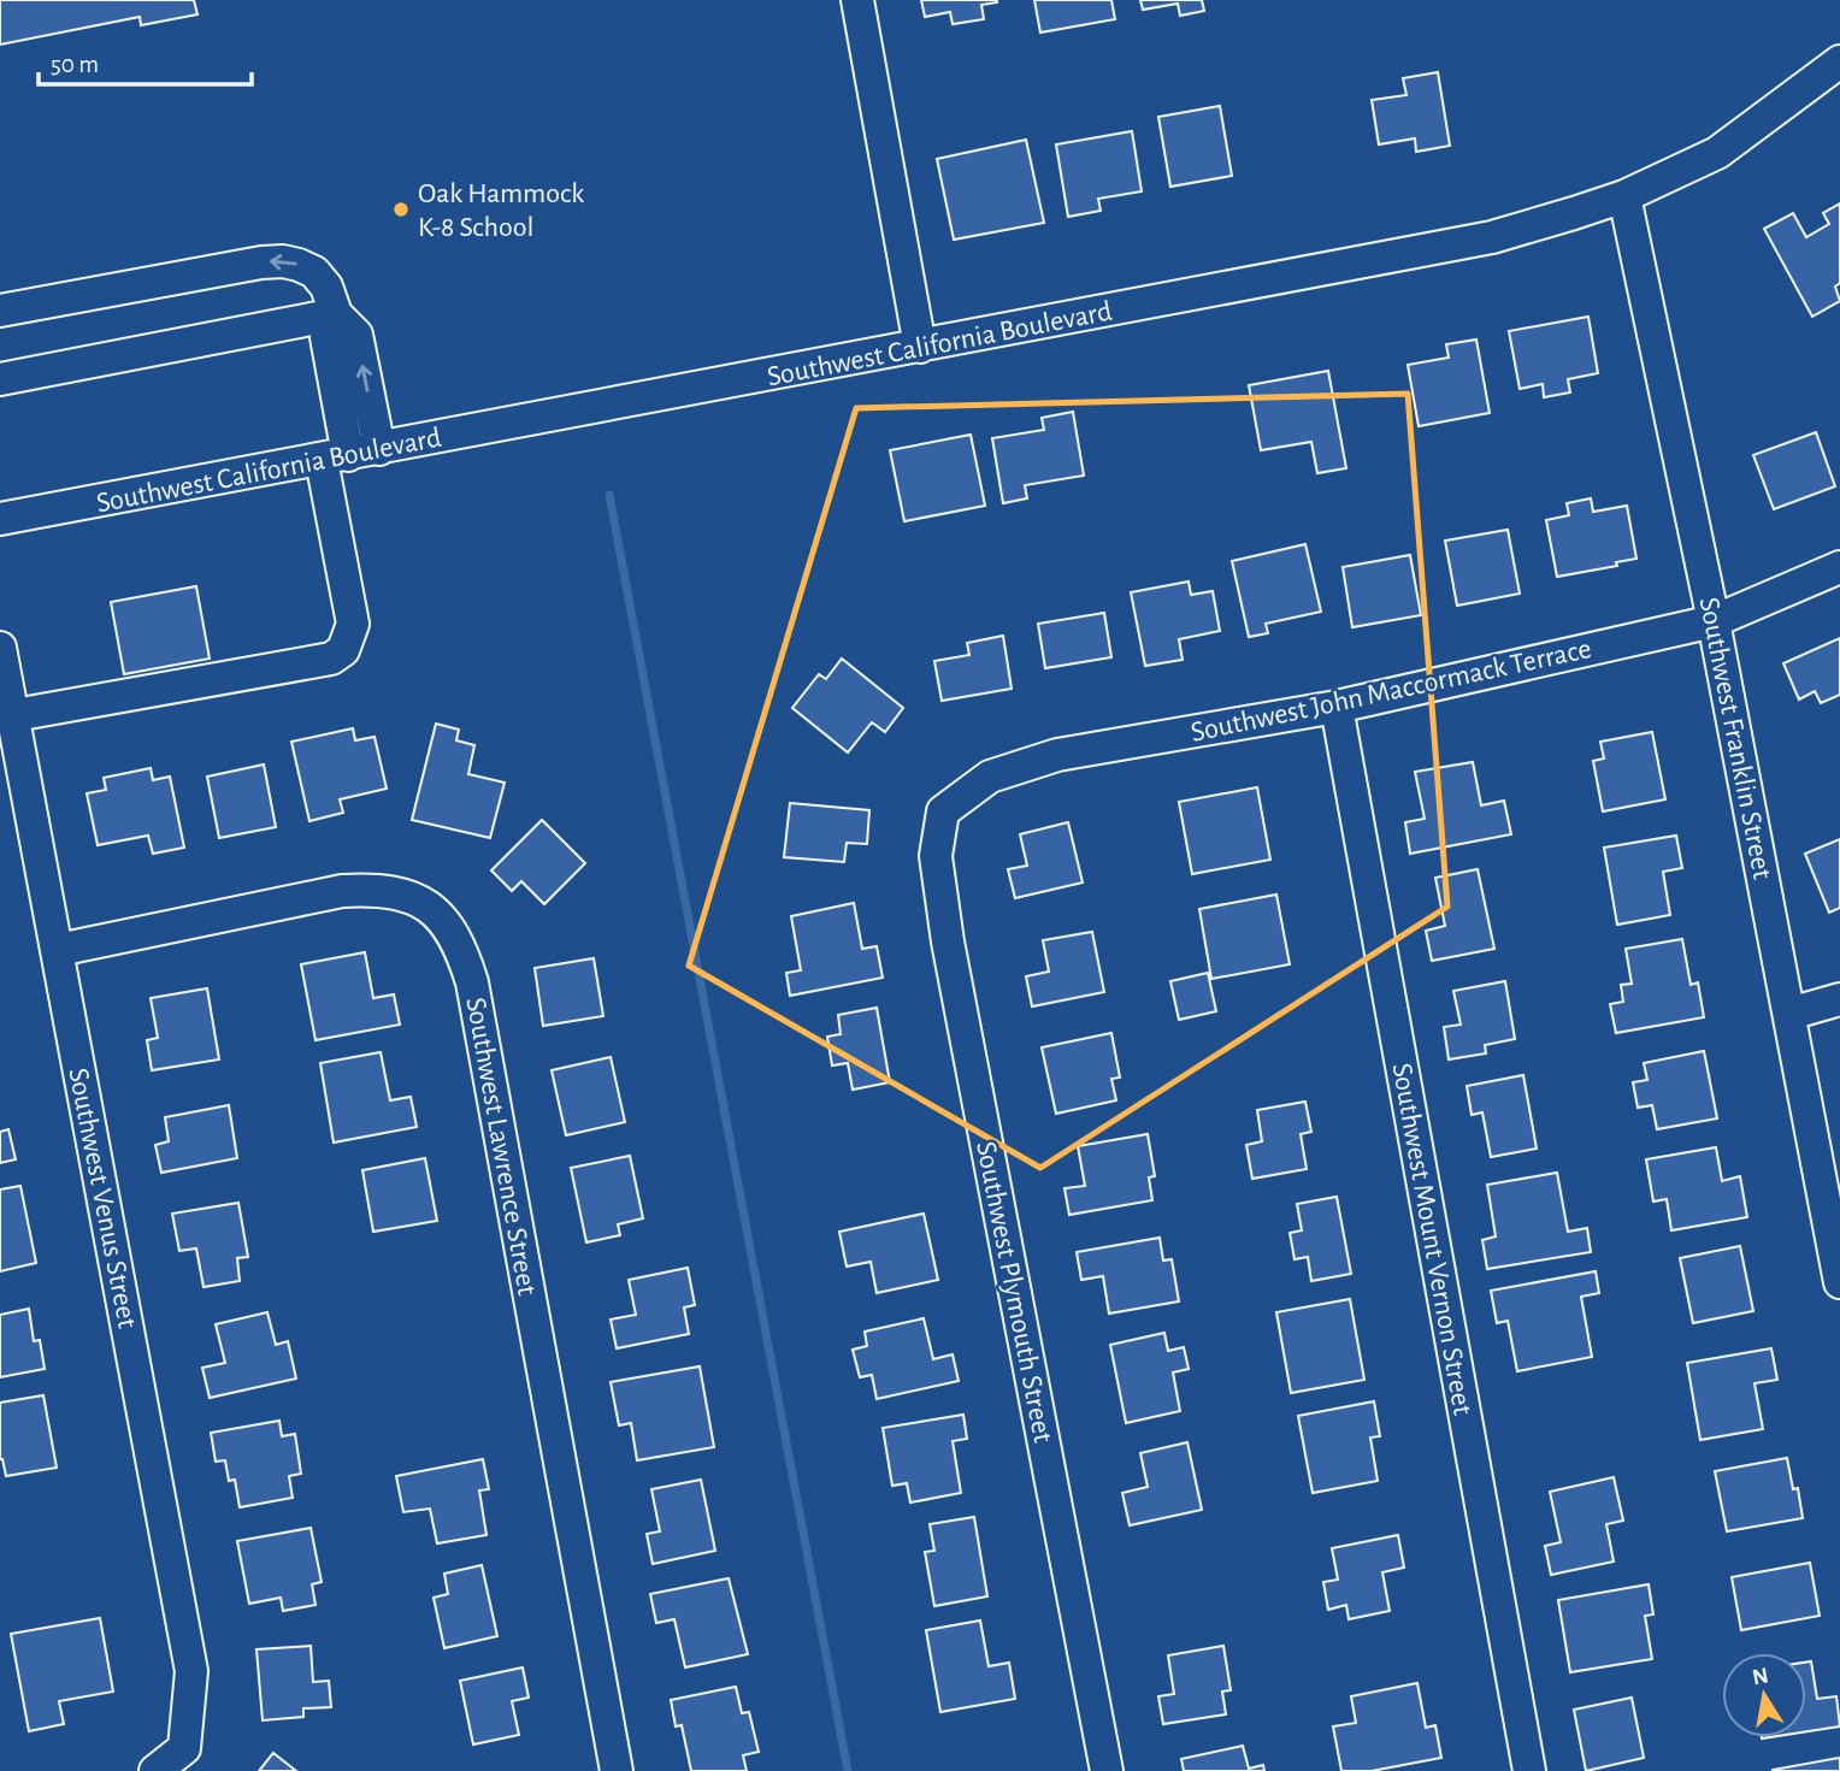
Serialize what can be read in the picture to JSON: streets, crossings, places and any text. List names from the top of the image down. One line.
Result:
{"streets":{"street":["Southwest California Boulevard","Southwest John Maccormack Terrace","Southwest Franklin Street","Southwest Lawrence Street","Southwest Venus Street","Southwest Mount Vernon Street","Southwest Plymouth Street"]},"crossings":[["Southwest California Boulevard","Southwest Franklin Street"],["Southwest John Maccormack Terrace","Southwest Franklin Street"],["Southwest John Maccormack Terrace","Southwest Mount Vernon Street"],["Southwest John Maccormack Terrace","Southwest Plymouth Street"],["Southwest Lawrence Street","Southwest Venus Street"]],"places":["Oak Hammock K-8 School"],"scale_bar":"50 m","north":"top"}
